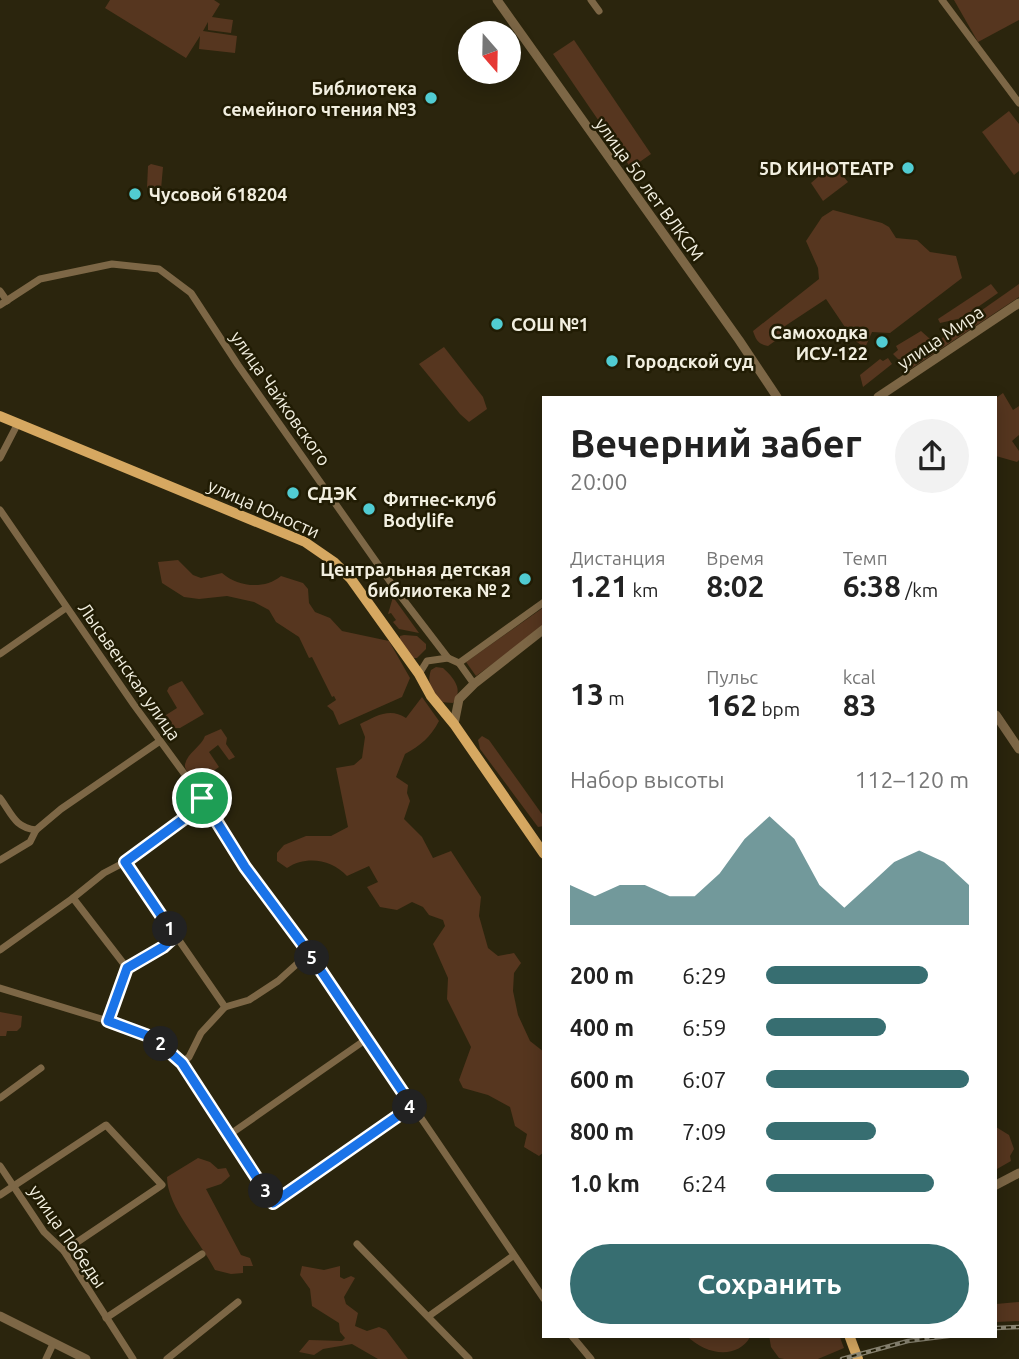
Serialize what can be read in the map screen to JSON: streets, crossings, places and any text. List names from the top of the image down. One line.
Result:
{"streets":{"main road":["улица Юности"],"street":["улица 50 лет ВЛКСМ","улица Мира","улица Чайковского","Лысьвенская улица","улица Победы"]},"places":["Библиотека семейного чтения №3","5D КИНОТЕАТР","Чусовой 618204","СОШ №1","Самоходка ИСУ-122","Городской суд","СДЭК","Фитнес-клуб Bodylife","Центральная детская библиотека № 2"],"north":"bottom","page":{"heading":["Вечерний забег","20:00"],"stats":[["Дистанция","1.21 km"],["Время","8:02"],["Темп","6:38 /km"],["13 m"],["Пульс","162 bpm"],["kcal","83"]],"chart":["Набор высоты","112–120 m"],"pins":["1","5","2","4","3"],"list":[{"name":"200 m","note":"6:29"},{"name":"400 m","note":"6:59"},{"name":"600 m","note":"6:07"},{"name":"800 m","note":"7:09"},{"name":"1.0 km","note":"6:24"}],"buttons":"Сохранить"}}
